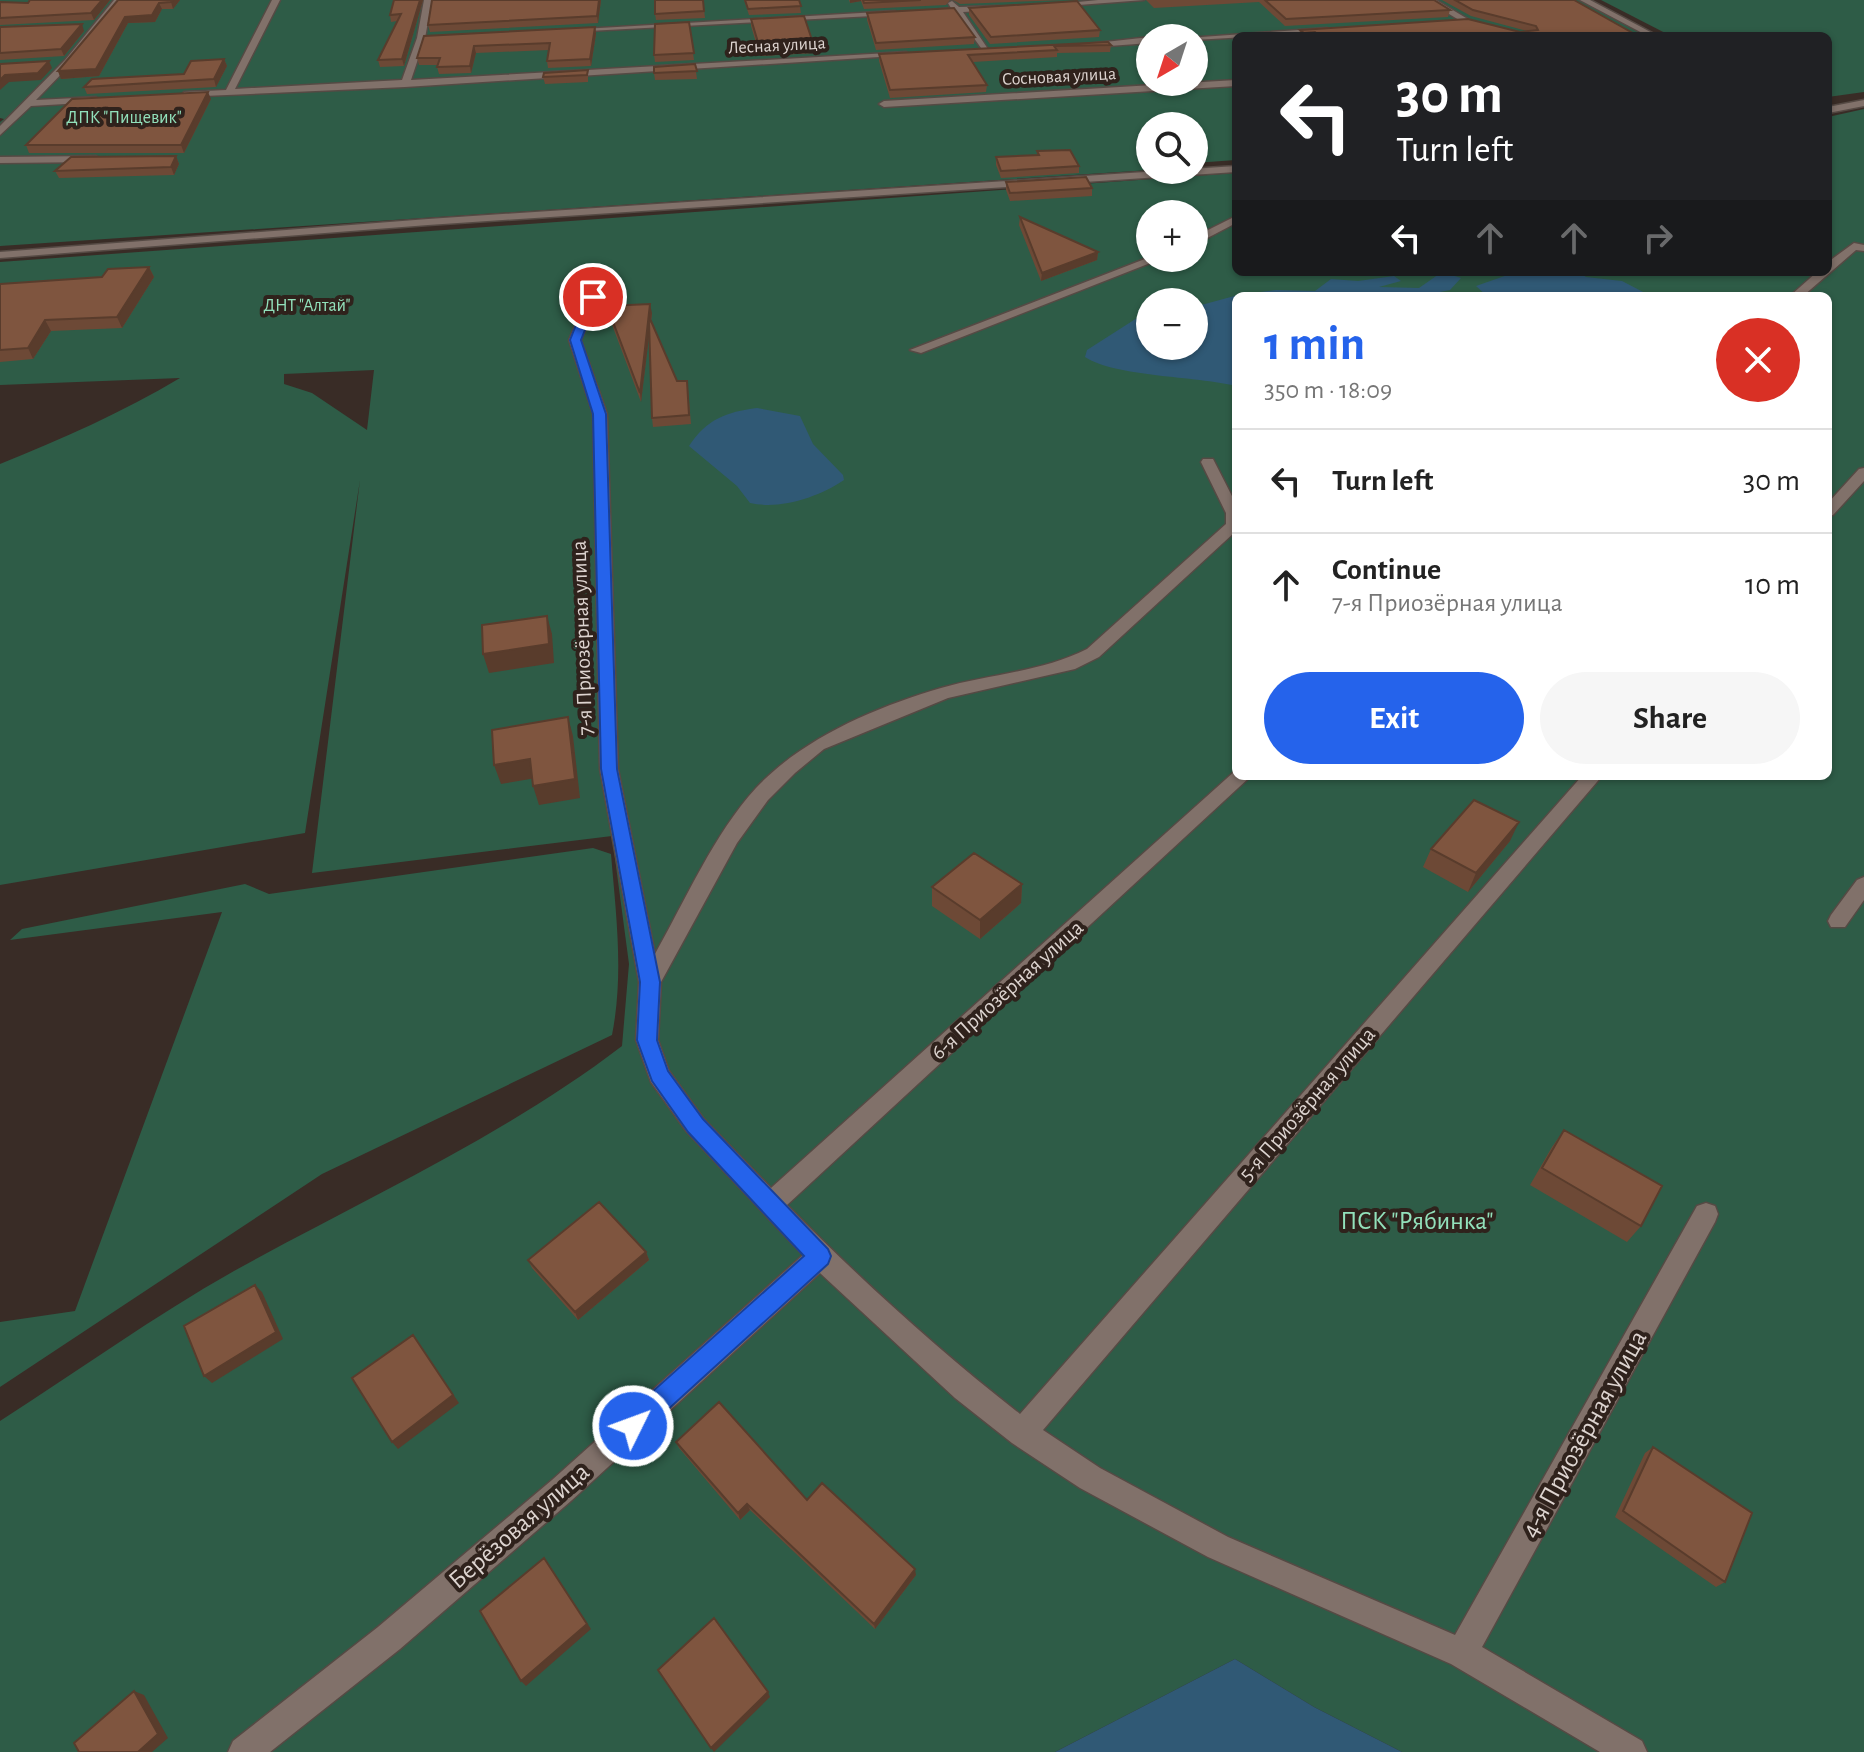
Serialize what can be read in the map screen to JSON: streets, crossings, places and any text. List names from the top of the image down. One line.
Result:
{"streets":{"street":["Лесная улица","Сосновая улица","7-я Приозёрная улица","6-я Приозёрная улица","5-я Приозёрная улица","4-я Приозёрная улица","Берёзовая улица"]},"crossings":[["7-я Приозёрная улица","6-я Приозёрная улица"],["7-я Приозёрная улица","5-я Приозёрная улица"],["7-я Приозёрная улица","4-я Приозёрная улица"],["7-я Приозёрная улица","Берёзовая улица"]],"parks":["ДПК \"Пищевик\"","ДНТ \"Алтай\"","ПСК \"Рябинка\""],"north":"bottom left","page":{"map_buttons":["+","−"],"turn":["30 m","Turn left"],"heading":["1 min","350 m · 18:09"],"list":[{"name":"Turn left","value":"30 m"},{"name":"Continue","note":"7-я Приозёрная улица","value":"10 m"}],"buttons":["Exit","Share"]}}
